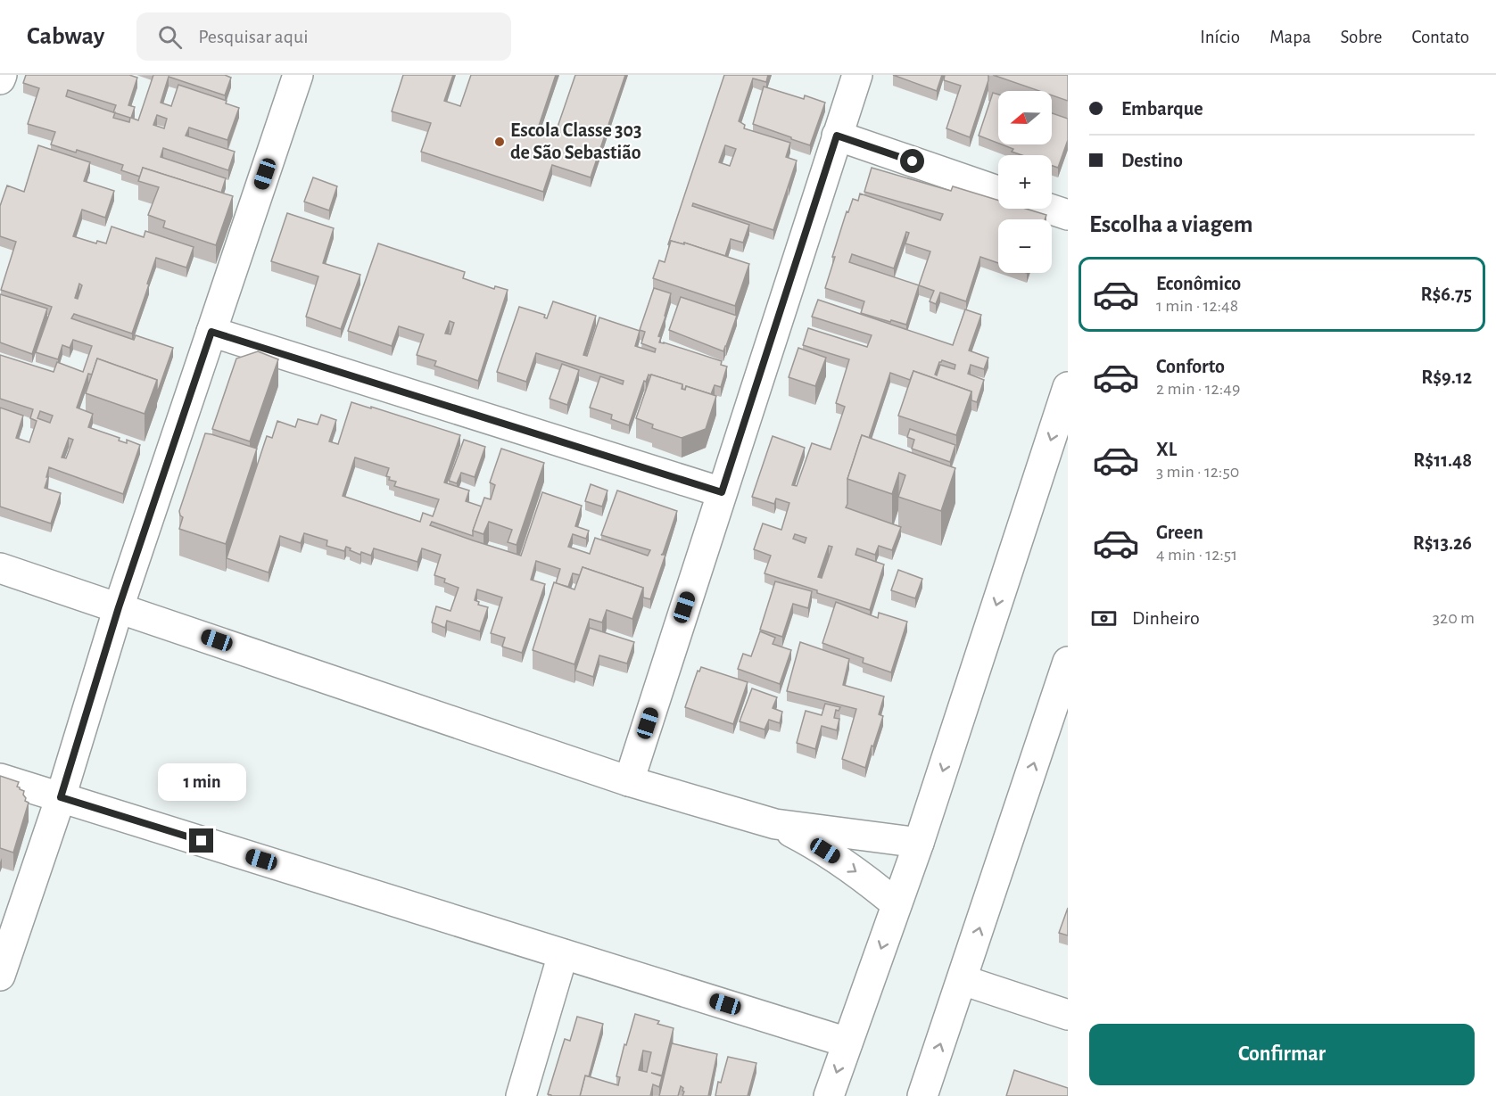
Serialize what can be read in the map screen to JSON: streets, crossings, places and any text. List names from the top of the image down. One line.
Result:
{"places":["Escola Classe 303 de São Sebastião"],"north":"left","page":{"header":"Cabway","search":"Pesquisar aqui","nav":["Início","Mapa","Sobre","Contato"],"banner":["Embarque","Destino"],"map_buttons":["+","−"],"heading":"Escolha a viagem","list":[{"name":"Econômico","note":"1 min · 12:48","value":"R$6.75"},{"name":"Conforto","note":"2 min · 12:49","value":"R$9.12"},{"name":"XL","note":"3 min · 12:50","value":"R$11.48"},{"name":"Green","note":"4 min · 12:51","value":"R$13.26"}],"pay":["Dinheiro","320 m"],"bubble":"1 min","buttons":"Confirmar"}}
